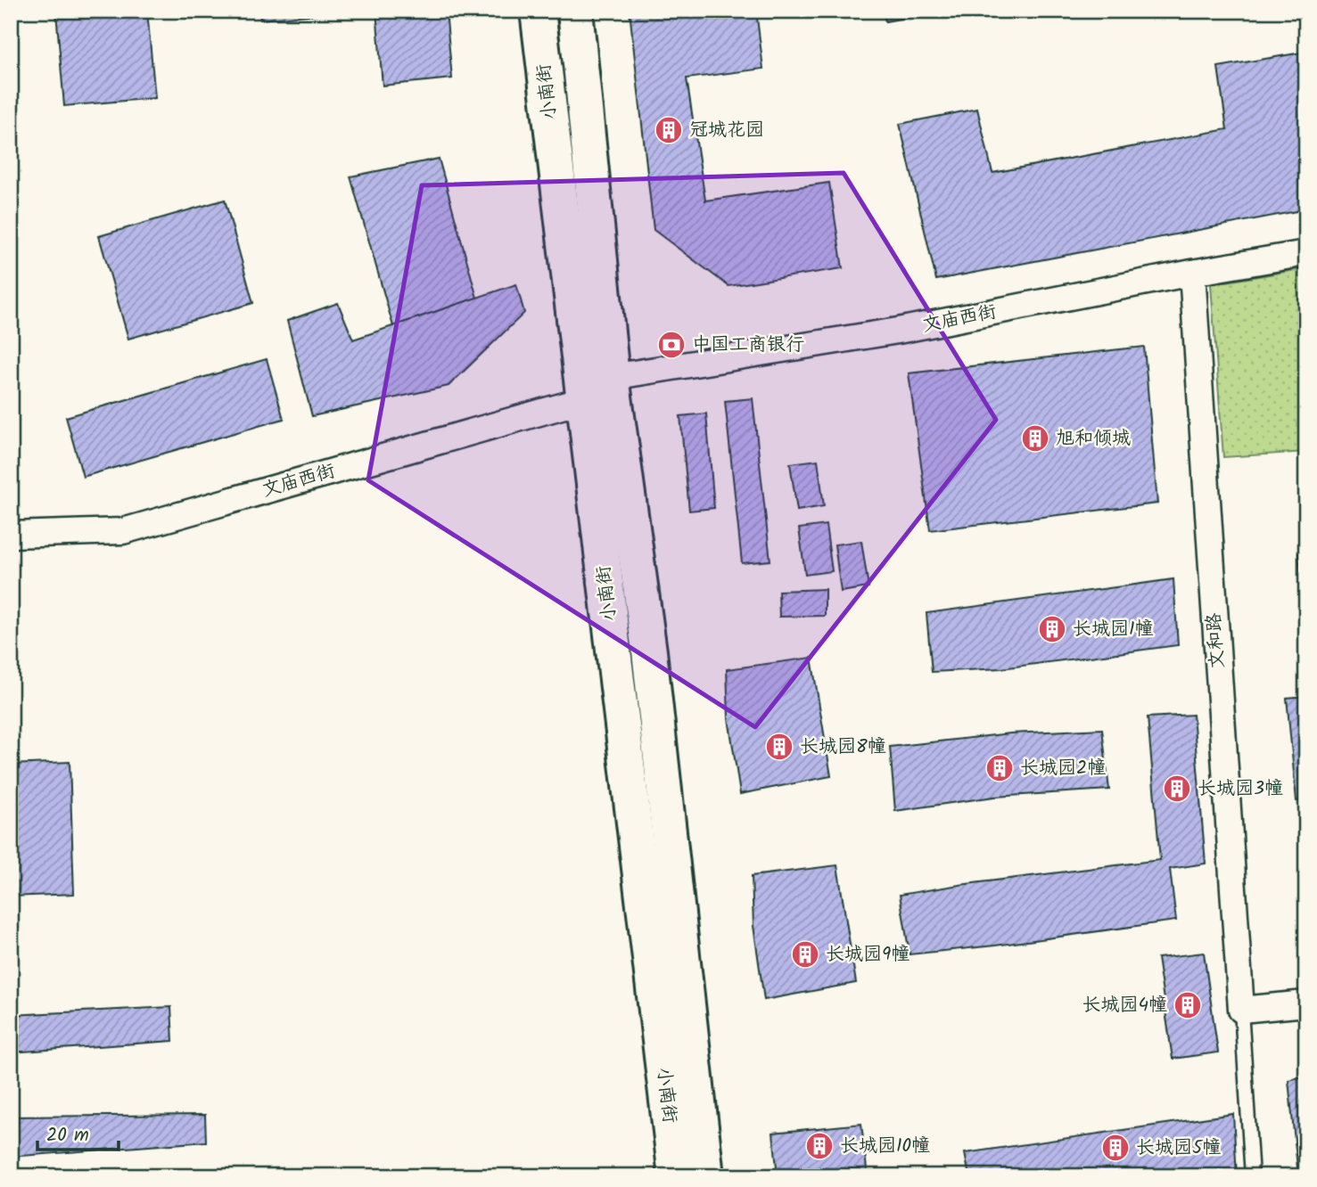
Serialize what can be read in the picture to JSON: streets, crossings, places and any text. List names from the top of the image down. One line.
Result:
{"streets":{"main road":["小南街"],"street":["文庙西街","文和路"]},"crossings":[["小南街","文庙西街"],["文庙西街","文和路"]],"places":{"building":["冠城花园","旭和倾城","长城园1幢","长城园8幢","长城园2幢","长城园3幢","长城园9幢","长城园4幢","长城园10幢","长城园5幢"],"bank":["中国工商银行"]},"scale_bar":"20 m"}
